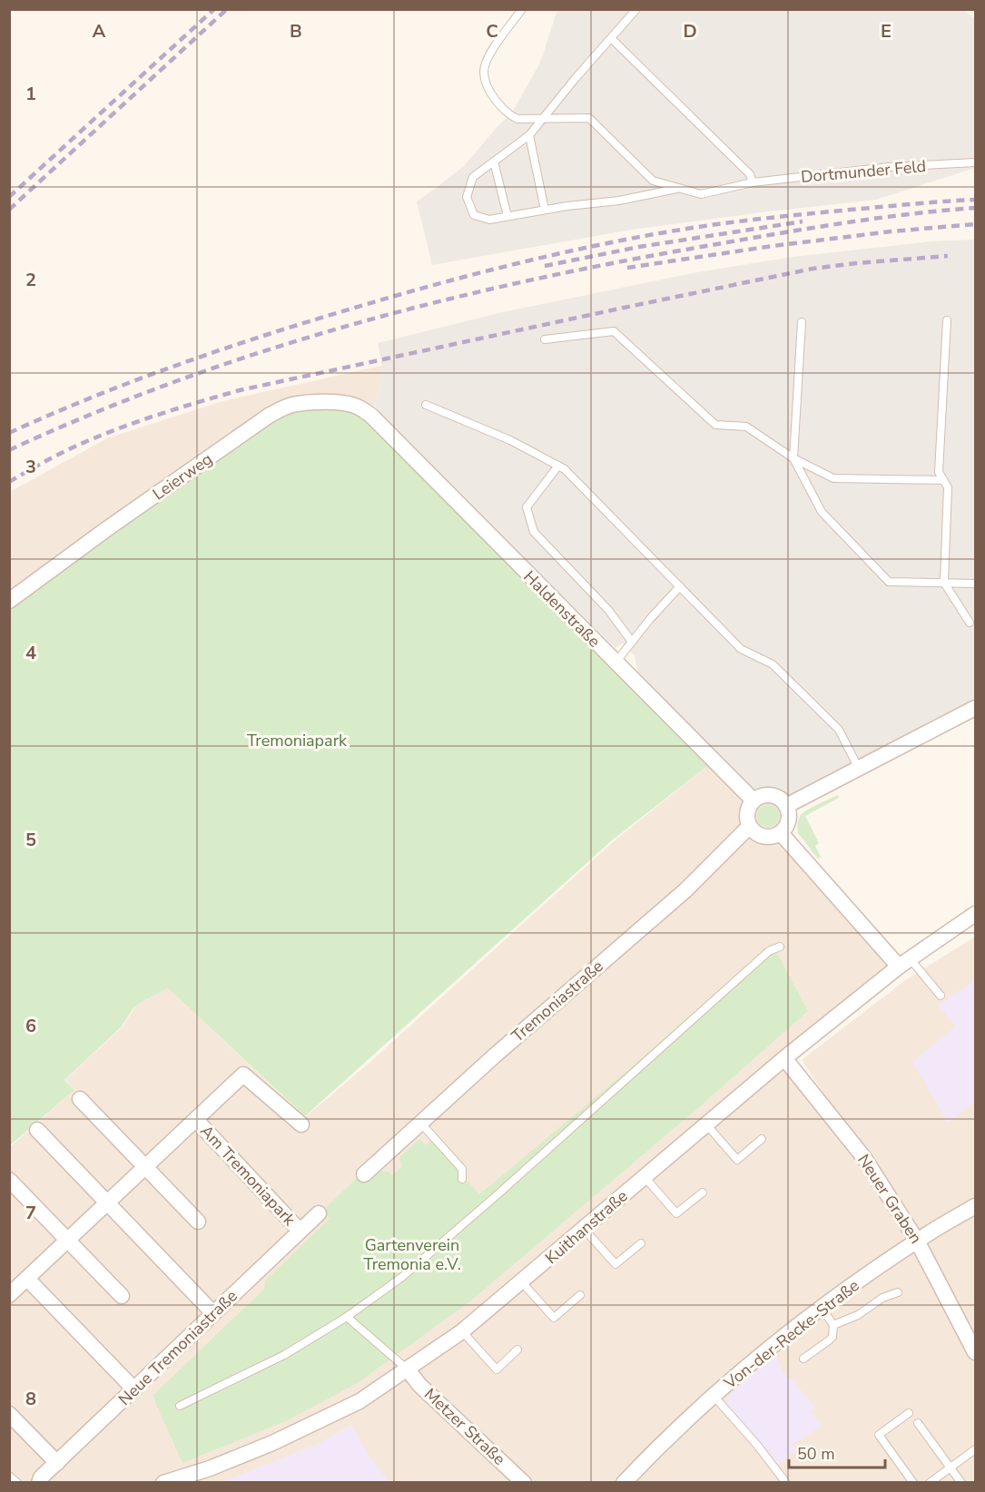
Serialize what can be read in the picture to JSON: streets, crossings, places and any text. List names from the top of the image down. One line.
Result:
{"streets":{"street":["Leierweg","Haldenstraße","Tremoniastraße","Am Tremoniapark","Neuer Graben","Kuithanstraße","Von-der-Recke-Straße","Neue Tremoniastraße","Metzer Straße"],"lane":["Dortmunder Feld"]},"crossings":[["Leierweg","Haldenstraße"],["Haldenstraße","Tremoniastraße"],["Am Tremoniapark","Neue Tremoniastraße"],["Neuer Graben","Kuithanstraße"],["Neuer Graben","Von-der-Recke-Straße"],["Kuithanstraße","Metzer Straße"]],"parks":["Tremoniapark","Gartenverein Tremonia e.V."],"scale_bar":"50 m","grid":{"columns":["A","B","C","D","E"],"rows":["1","2","3","4","5","6","7","8"]}}
